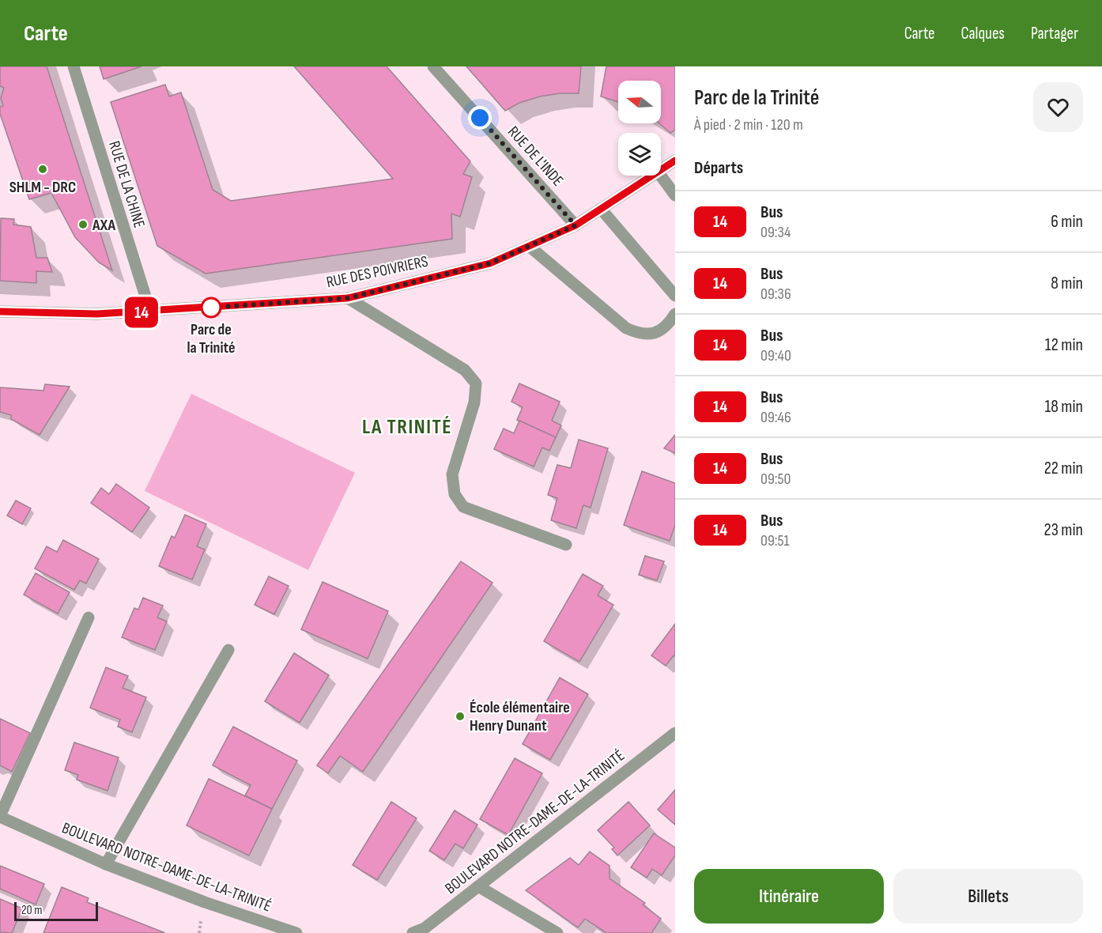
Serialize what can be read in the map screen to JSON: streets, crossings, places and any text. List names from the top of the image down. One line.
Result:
{"streets":{"street":["RUE DE L'INDE","RUE DE LA CHINE","RUE DES POIVRIERS","BOULEVARD NOTRE-DAME-DE-LA-TRINITÉ"]},"crossings":[["RUE DE L'INDE","RUE DES POIVRIERS"],["RUE DE LA CHINE","RUE DES POIVRIERS"]],"districts":["LA TRINITÉ"],"places":["SHLM - DRC","AXA","Parc de la Trinité","École élémentaire Henry Dunant"],"lines":["bus line 14"],"scale_bar":"20 m","north":"left","page":{"header":"Carte","nav":["Carte","Calques","Partager"],"on_map":"14","heading":[["Parc de la Trinité","À pied · 2 min · 120 m"],"Départs"],"list":[{"mark":"14","name":"Bus","note":"09:34","value":"6 min"},{"mark":"14","name":"Bus","note":"09:36","value":"8 min"},{"mark":"14","name":"Bus","note":"09:40","value":"12 min"},{"mark":"14","name":"Bus","note":"09:46","value":"18 min"},{"mark":"14","name":"Bus","note":"09:50","value":"22 min"},{"mark":"14","name":"Bus","note":"09:51","value":"23 min"}],"buttons":["Itinéraire","Billets"],"scale":"20 m"}}
